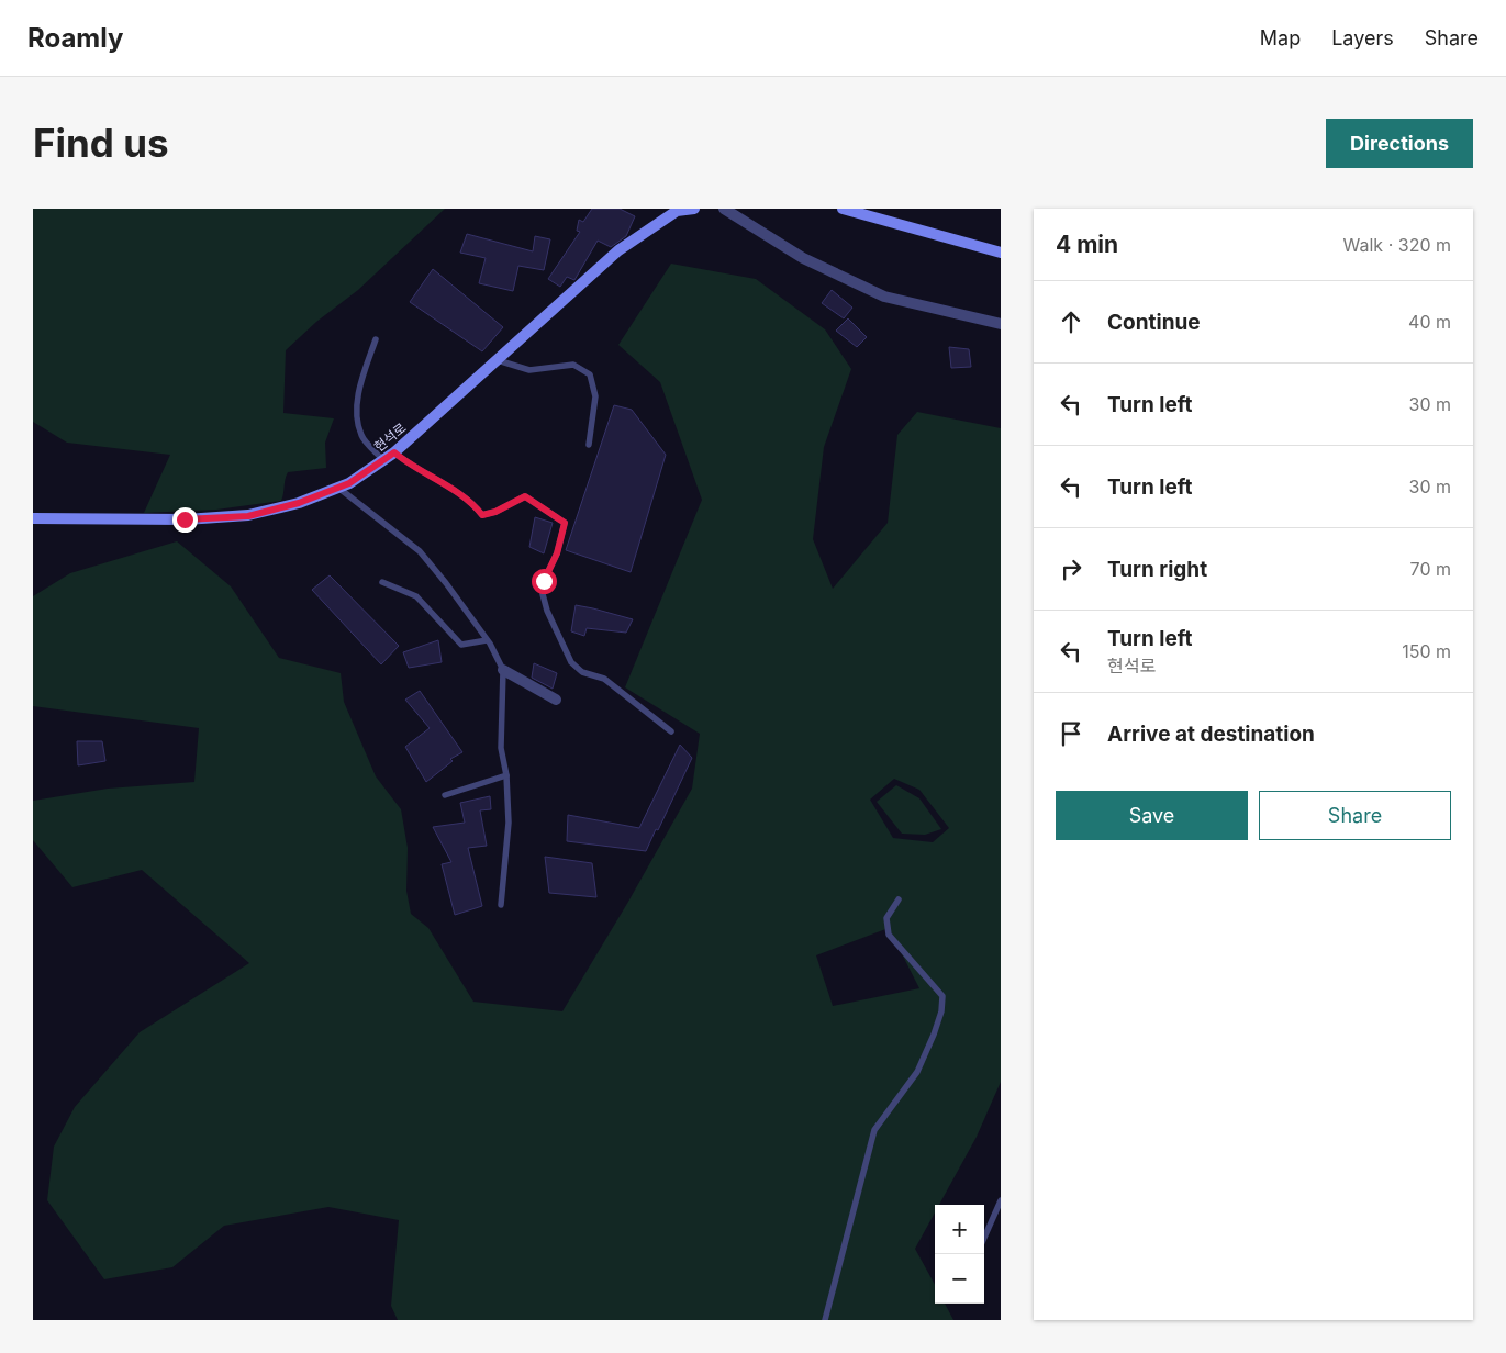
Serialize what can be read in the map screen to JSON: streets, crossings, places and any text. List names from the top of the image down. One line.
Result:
{"streets":{"street":["현석로"]},"page":{"header":"Roamly","nav":["Map","Layers","Share"],"buttons":["Directions",["Save","Share"]],"title":"Find us","heading":["4 min","Walk · 320 m"],"list":[["Continue","40 m"],["Turn left","30 m"],["Turn left","30 m"],["Turn right","70 m"],["Turn left","현석로","150 m"],"Arrive at destination"],"map_buttons":["+","−"]}}
